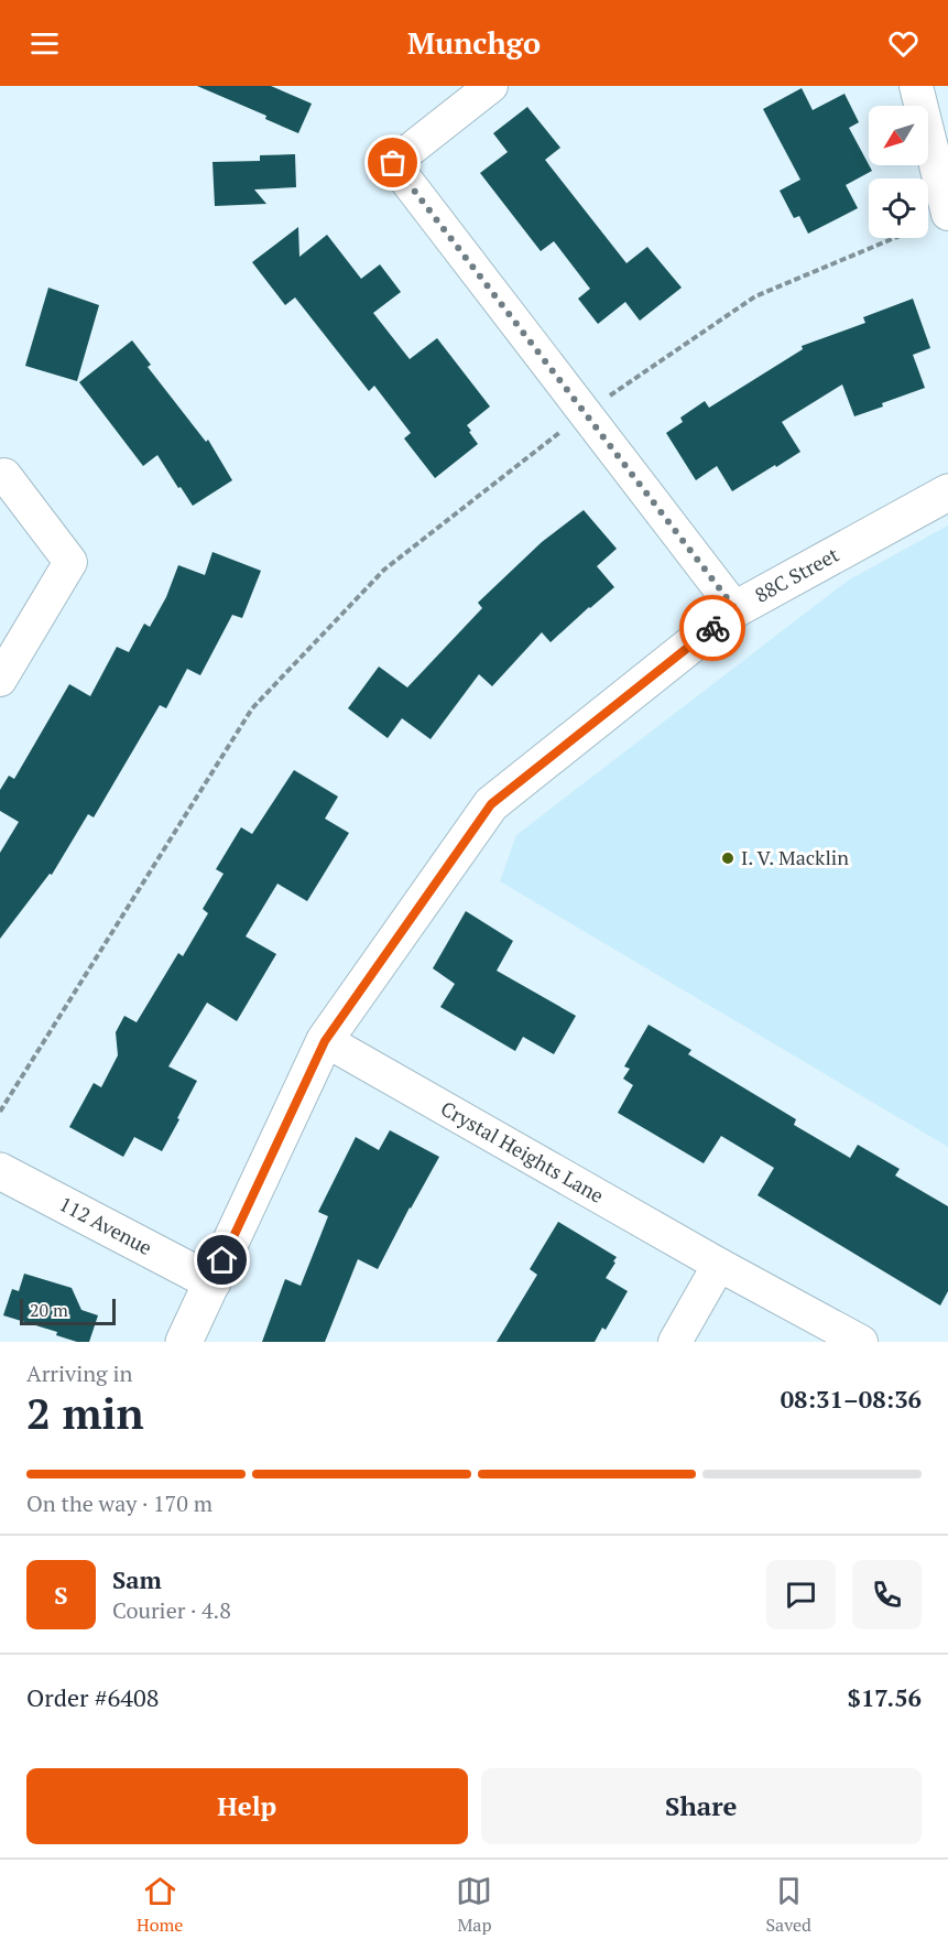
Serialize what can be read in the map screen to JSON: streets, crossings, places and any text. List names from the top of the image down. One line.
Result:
{"streets":{"street":["88C Street","Crystal Heights Lane","112 Avenue"]},"crossings":[["88C Street","Crystal Heights Lane"],["88C Street","112 Avenue"]],"places":["I. V. Macklin"],"scale_bar":"20 m","north":"bottom left","page":{"header":"Munchgo","scale":"20 m","heading":["2 min","Arriving in","08:31–08:36"],"panel":["Sam","Courier · 4.8","Order #6408","$17.56"],"bar":"On the way · 170 m","round":"S","buttons":["Help","Share"],"tabs":["Home","Map","Saved"]}}
